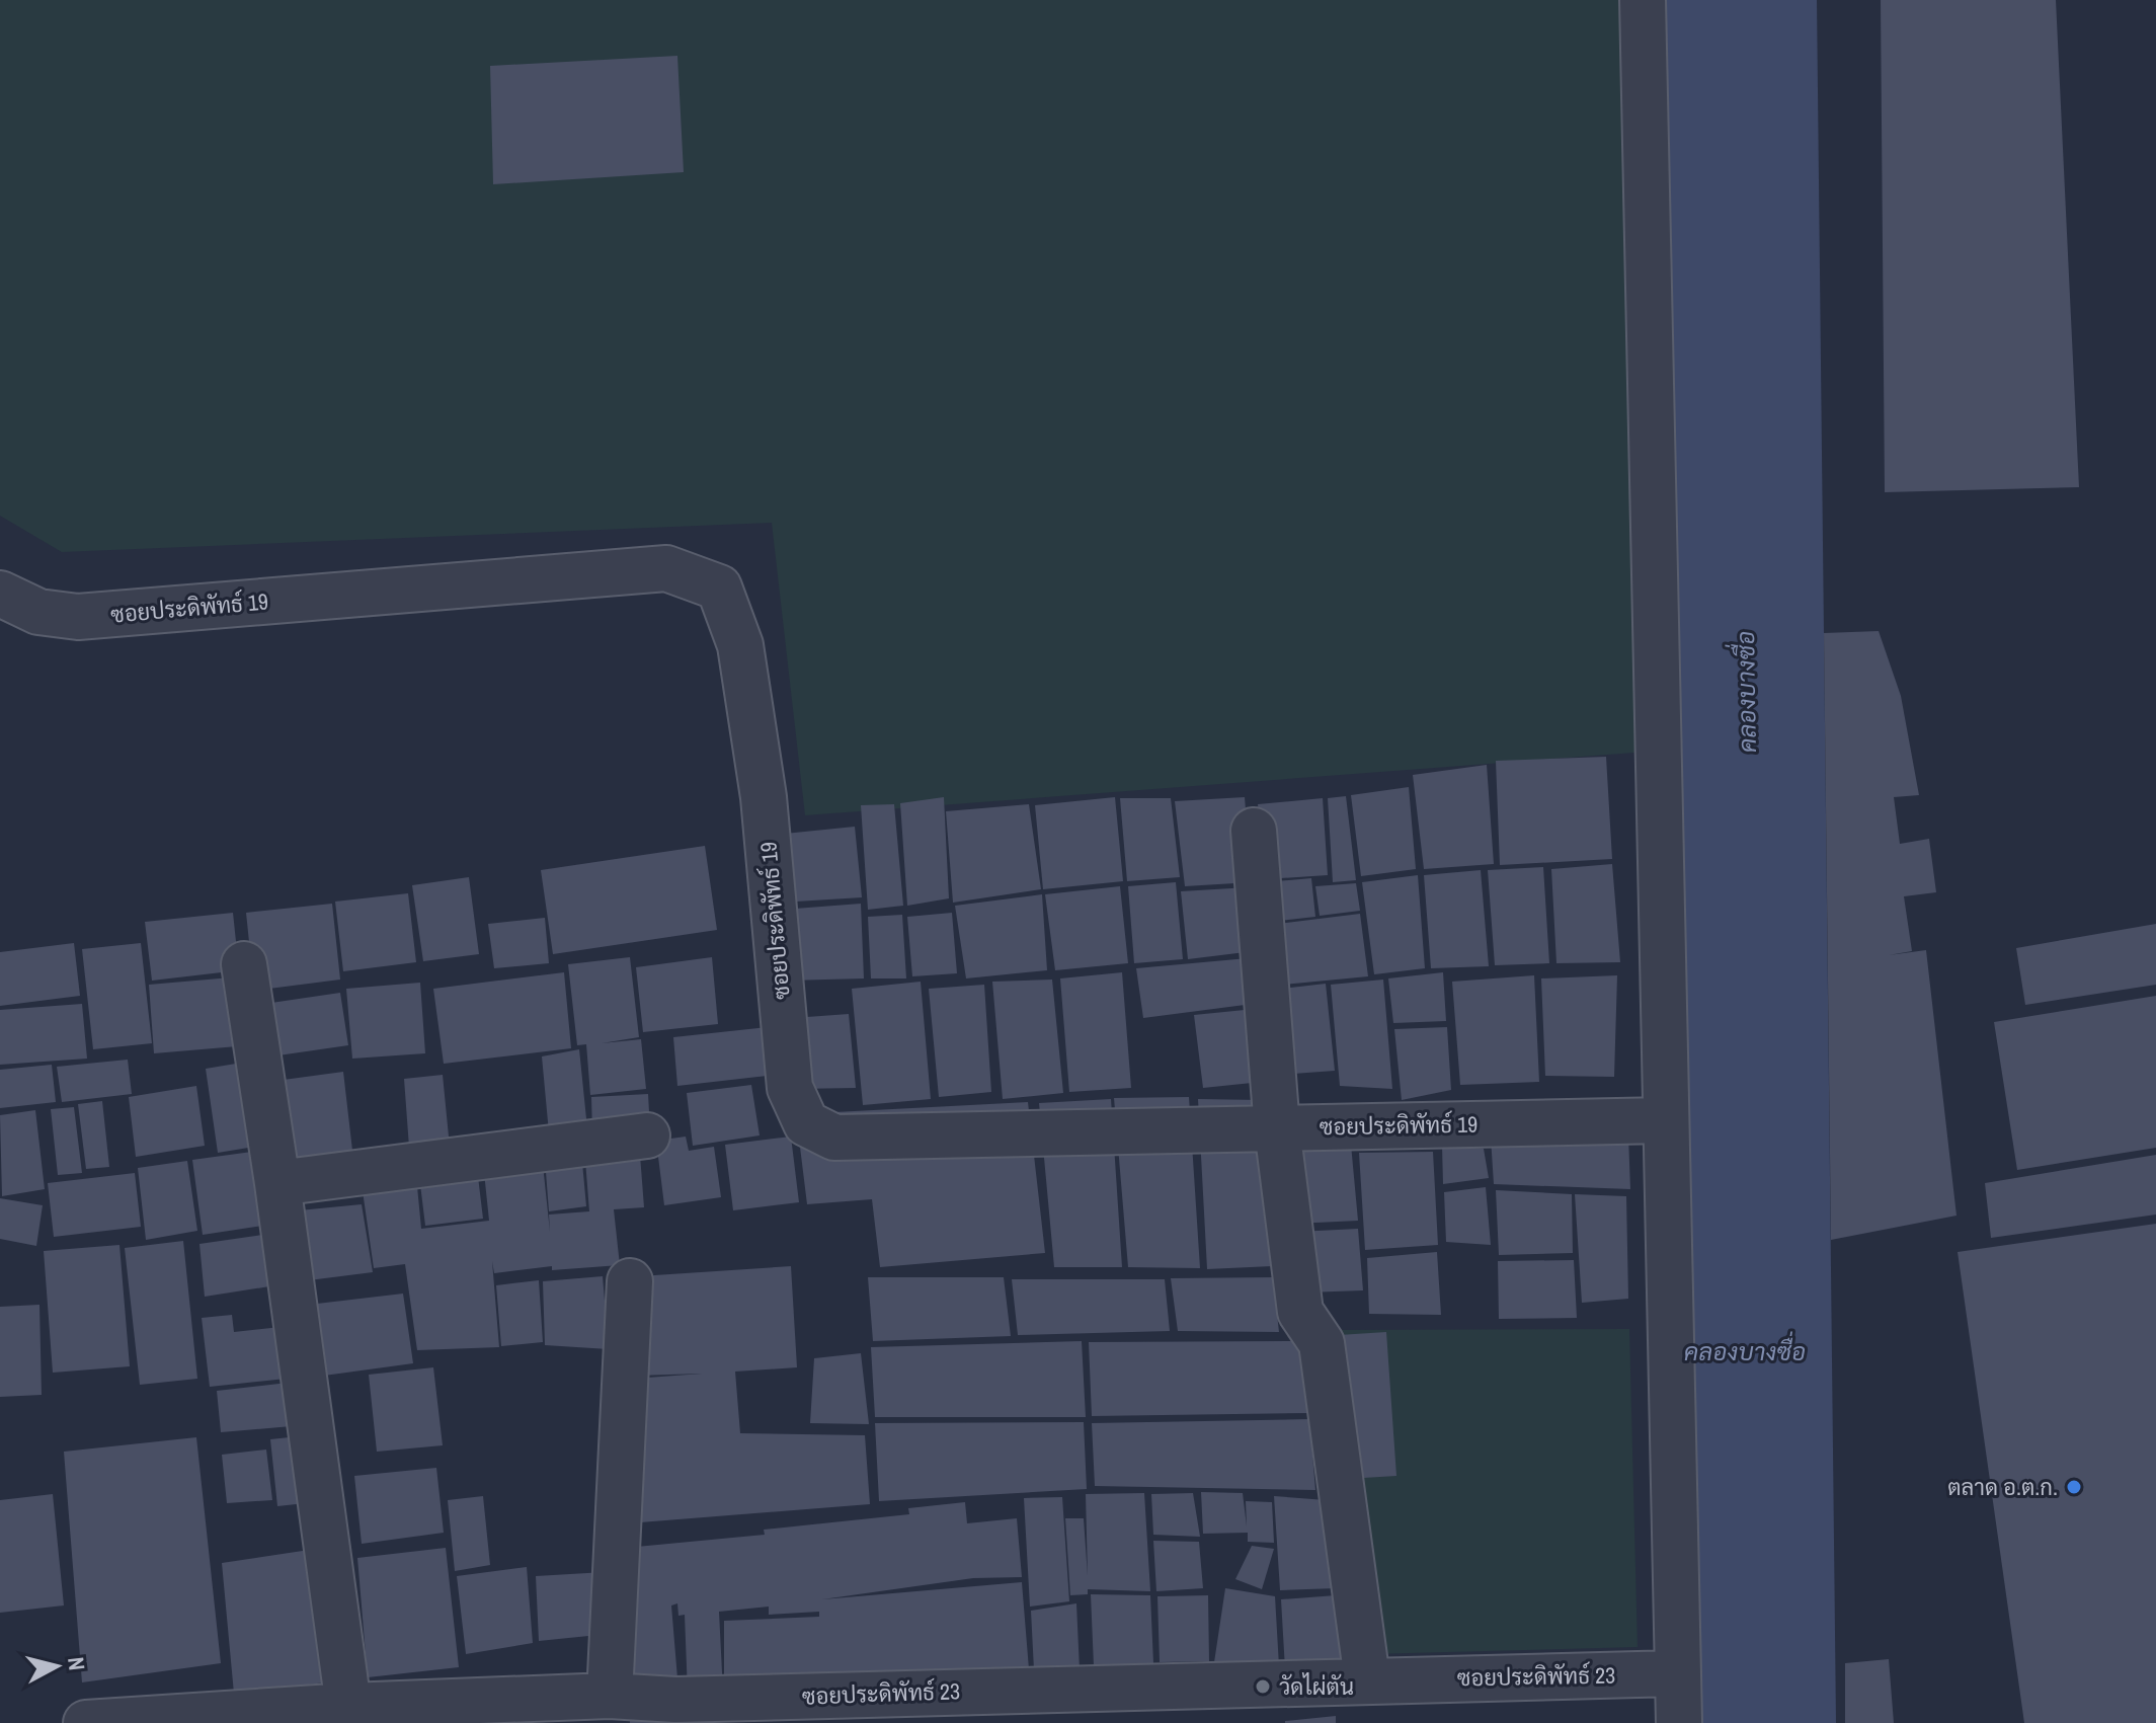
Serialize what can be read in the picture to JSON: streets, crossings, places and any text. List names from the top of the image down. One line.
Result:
{"streets":{"street":["ซอยประดิพัทธ์ 19","ซอยประดิพัทธ์ 23"]},"water":["คลองบางซื่อ"],"places":["ตลาด อ.ต.ก.","วัดไผ่ตัน"],"north":"right"}
